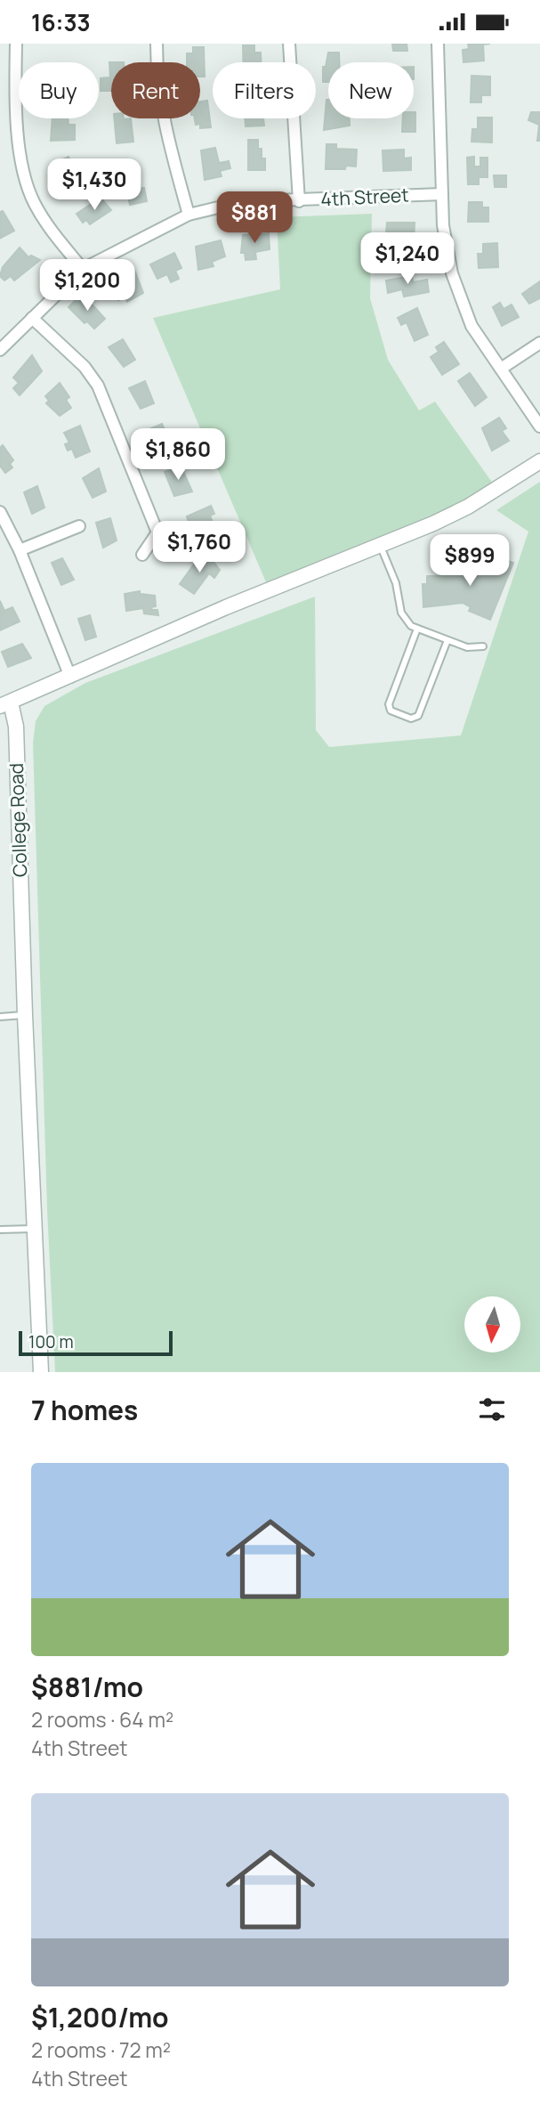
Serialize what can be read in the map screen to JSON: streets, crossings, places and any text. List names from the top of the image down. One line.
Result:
{"streets":{"street":["4th Street","College Road"]},"scale_bar":"100 m","north":"bottom","page":{"status":"16:33","chip":["Buy","Rent","Filters","New"],"price":["$1,430","$881","$1,240","$1,200","$1,860","$1,760","$899"],"scale":"100 m","heading":"7 homes","list":[{"name":"$881/mo","note":"2 rooms · 64 m² · 4th Street"},{"name":"$1,200/mo","note":"2 rooms · 72 m² · 4th Street"}]}}
